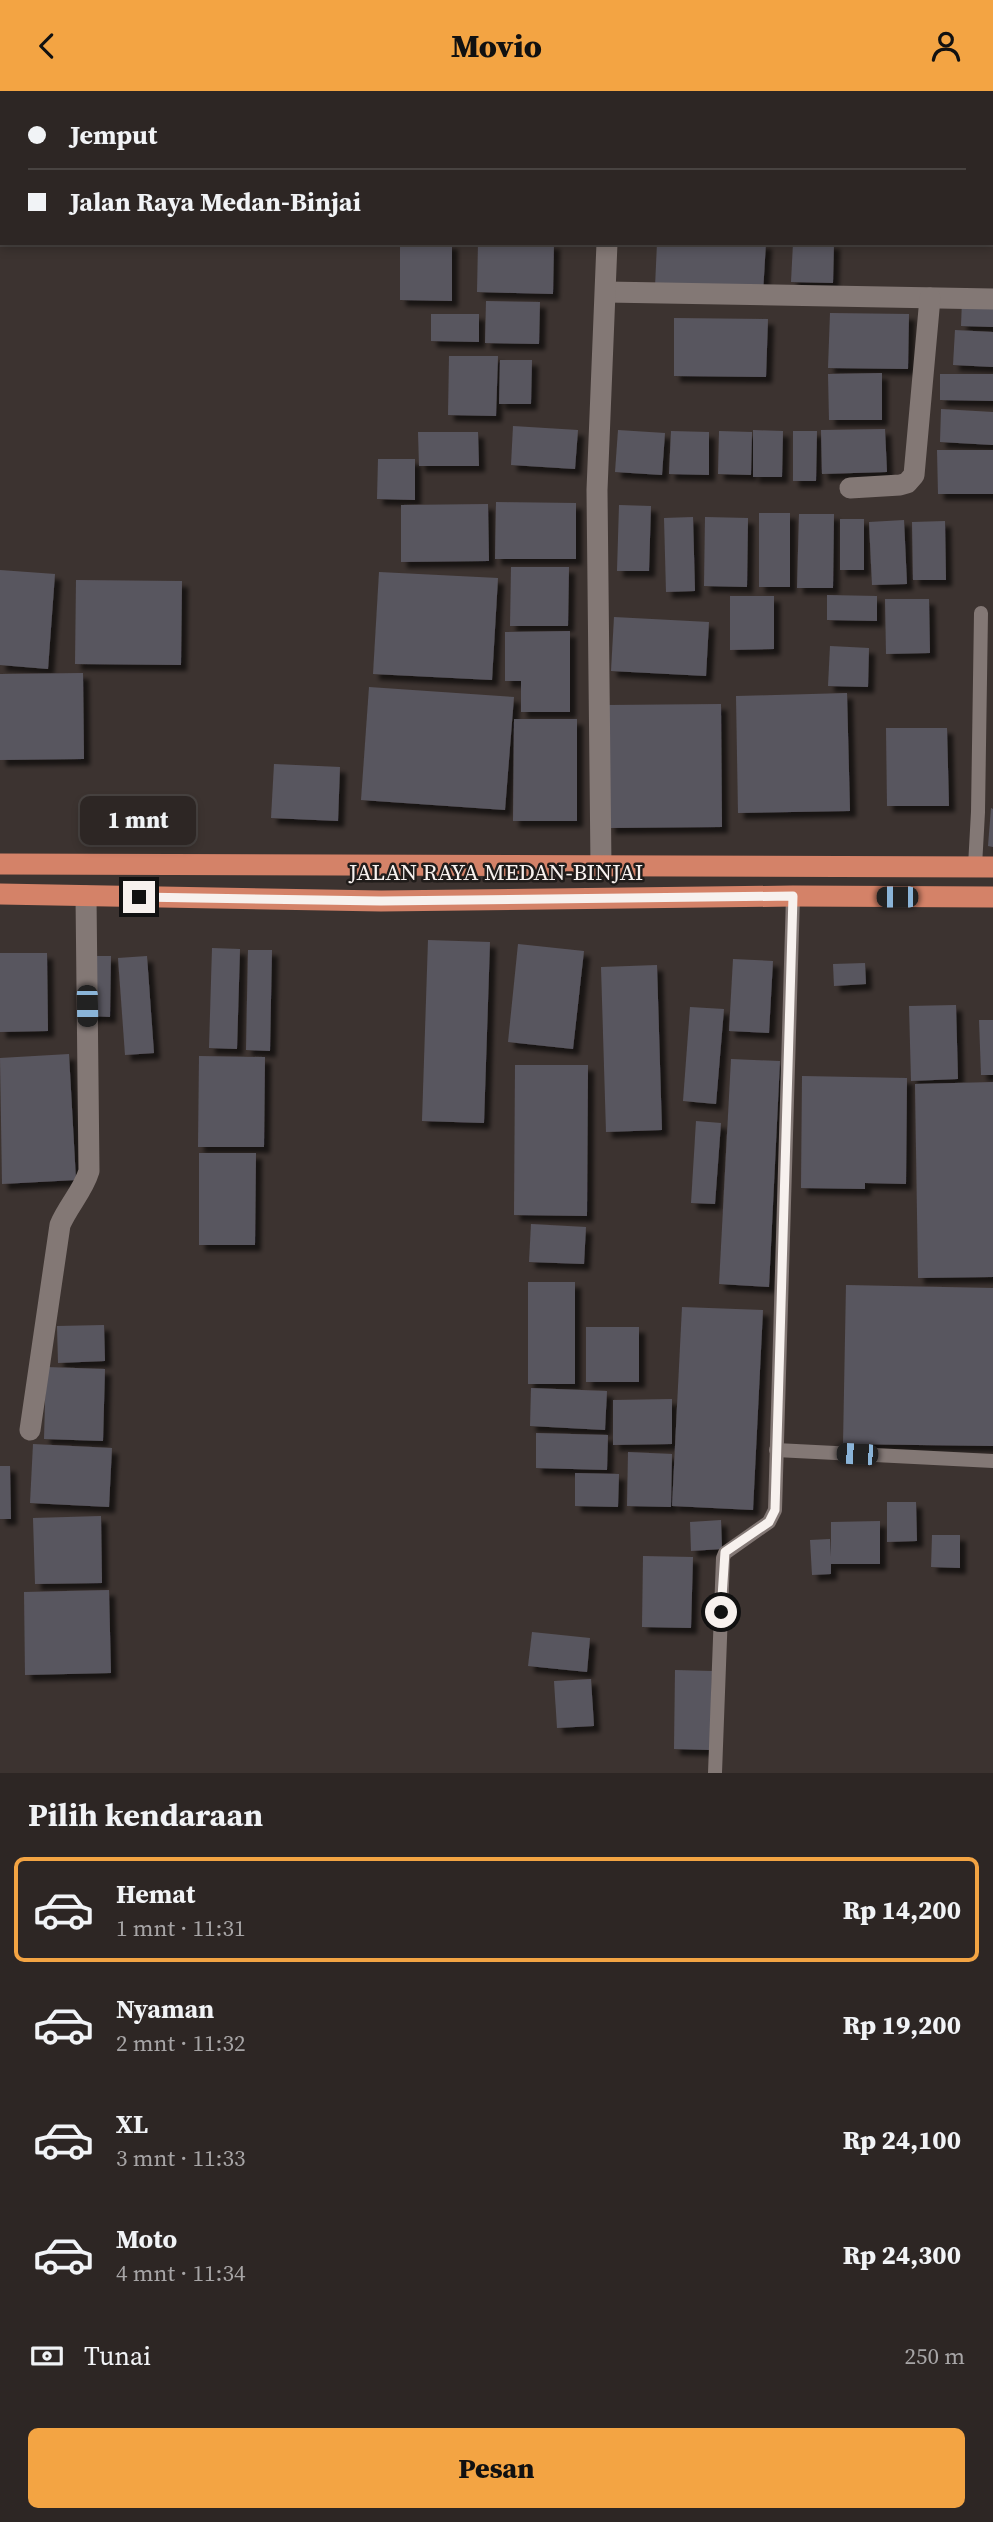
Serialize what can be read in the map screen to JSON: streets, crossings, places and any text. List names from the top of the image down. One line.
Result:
{"streets":{"highway":["JALAN RAYA MEDAN-BINJAI"]},"page":{"header":"Movio","banner":["Jemput","Jalan Raya Medan-Binjai"],"bubble":"1 mnt","heading":"Pilih kendaraan","list":[{"name":"Hemat","note":"1 mnt · 11:31","value":"Rp 14,200"},{"name":"Nyaman","note":"2 mnt · 11:32","value":"Rp 19,200"},{"name":"XL","note":"3 mnt · 11:33","value":"Rp 24,100"},{"name":"Moto","note":"4 mnt · 11:34","value":"Rp 24,300"}],"pay":["Tunai","250 m"],"buttons":"Pesan"}}
